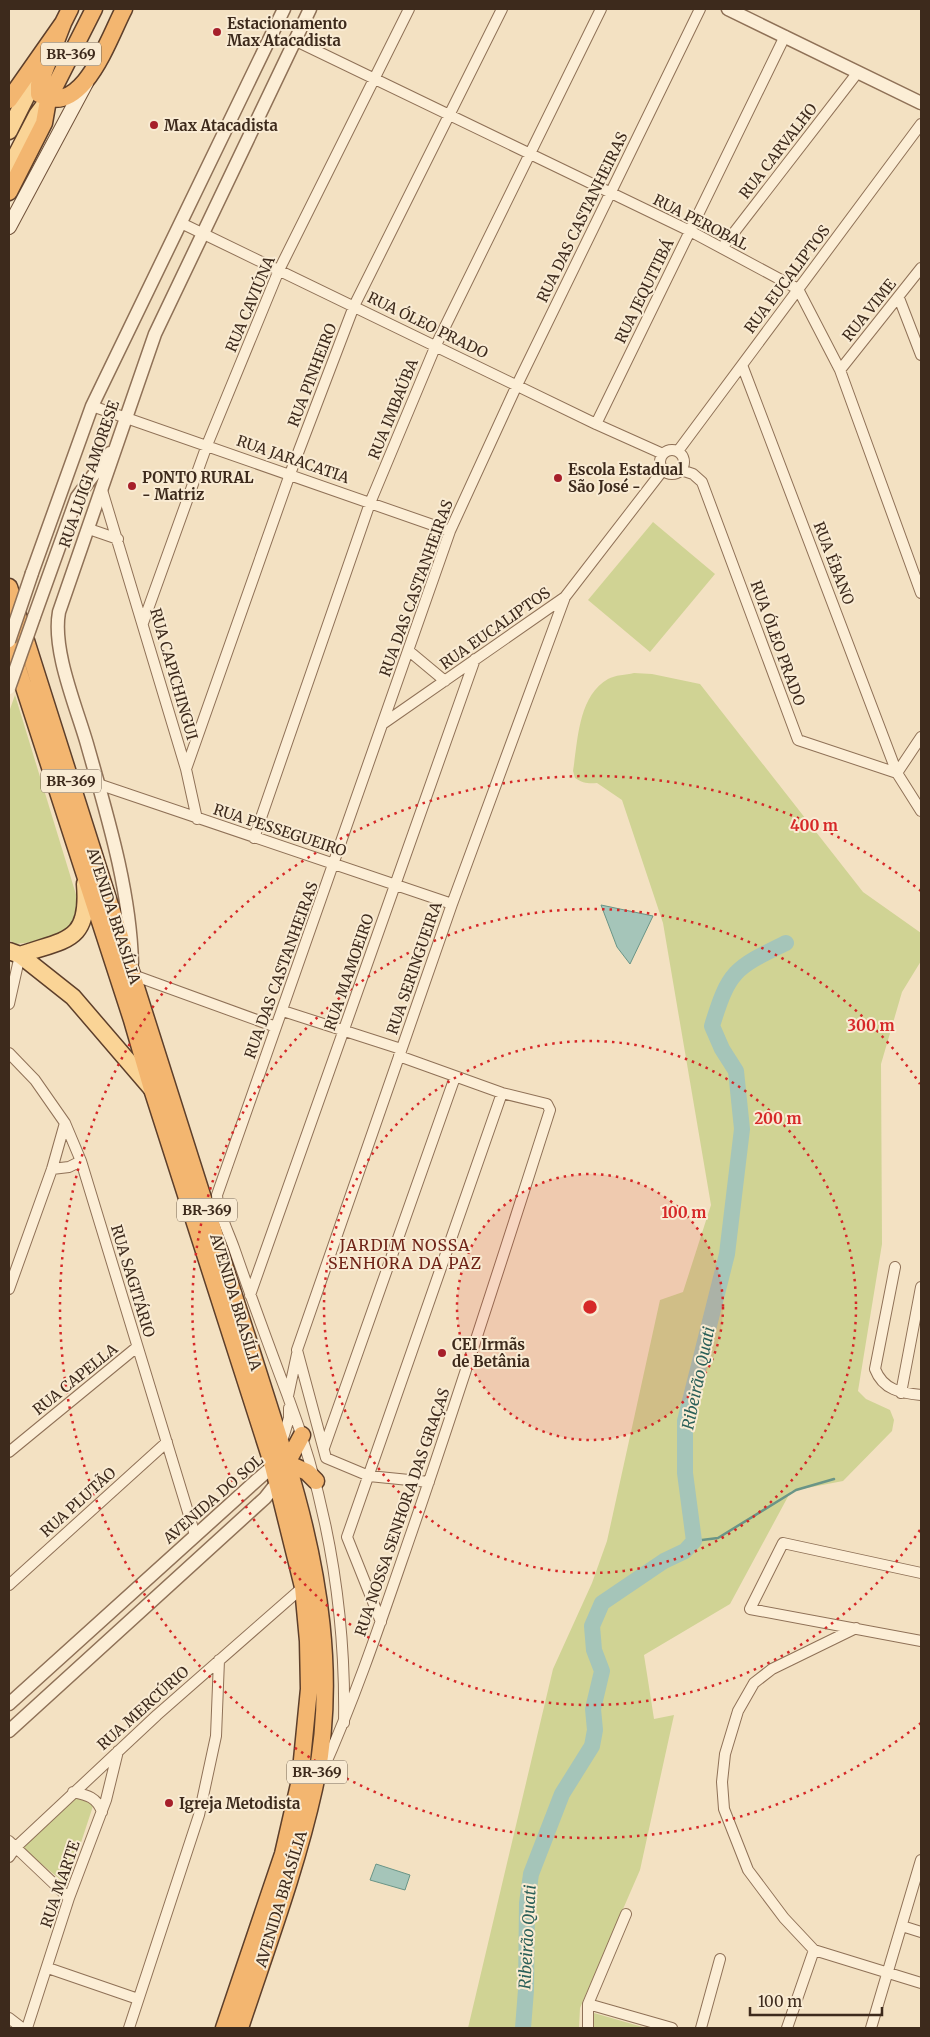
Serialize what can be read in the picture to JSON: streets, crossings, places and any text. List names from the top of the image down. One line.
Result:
{"streets":{"highway":["BR-369","AVENIDA BRASÍLIA"],"street":["RUA CARVALHO","RUA DAS CASTANHEIRAS","RUA PEROBAL","RUA EUCALIPTOS","RUA JEQUITIBÁ","RUA CAVIÚNA","RUA VIME","RUA ÓLEO PRADO","RUA PINHEIRO","RUA IMBAÚBA","RUA JARACATIA","RUA LUIGI AMORESE","RUA ÉBANO","RUA CAPICHINGUI","RUA PESSEGUEIRO","RUA SERINGUEIRA","RUA MAMOEIRO","RUA SAGITÁRIO","RUA CAPELLA","AVENIDA DO SOL","RUA PLUTÃO","RUA NOSSA SENHORA DAS GRAÇAS","RUA MERCÚRIO","RUA MARTE"]},"crossings":[["RUA CARVALHO","RUA PEROBAL"],["RUA DAS CASTANHEIRAS","RUA PEROBAL"],["RUA DAS CASTANHEIRAS","RUA EUCALIPTOS"],["RUA DAS CASTANHEIRAS","RUA ÓLEO PRADO"],["RUA DAS CASTANHEIRAS","RUA JARACATIA"],["RUA DAS CASTANHEIRAS","RUA PESSEGUEIRO"],["RUA DAS CASTANHEIRAS","AVENIDA BRASÍLIA"],["RUA PEROBAL","RUA EUCALIPTOS"],["RUA PEROBAL","RUA JEQUITIBÁ"],["RUA PEROBAL","RUA CAVIÚNA"],["RUA PEROBAL","RUA PINHEIRO"],["RUA PEROBAL","RUA IMBAÚBA"],["RUA PEROBAL","RUA LUIGI AMORESE"],["RUA EUCALIPTOS","RUA ÓLEO PRADO"],["RUA EUCALIPTOS","RUA ÉBANO"],["RUA EUCALIPTOS","RUA SERINGUEIRA"],["RUA EUCALIPTOS","RUA MAMOEIRO"],["RUA JEQUITIBÁ","RUA ÓLEO PRADO"],["RUA CAVIÚNA","RUA ÓLEO PRADO"],["RUA CAVIÚNA","RUA JARACATIA"],["RUA CAVIÚNA","RUA CAPICHINGUI"],["RUA ÓLEO PRADO","RUA PINHEIRO"],["RUA ÓLEO PRADO","RUA IMBAÚBA"],["RUA ÓLEO PRADO","RUA LUIGI AMORESE"],["RUA ÓLEO PRADO","RUA ÉBANO"],["RUA PINHEIRO","RUA JARACATIA"],["RUA PINHEIRO","RUA CAPICHINGUI"],["RUA IMBAÚBA","RUA JARACATIA"],["RUA IMBAÚBA","RUA PESSEGUEIRO"],["RUA JARACATIA","RUA LUIGI AMORESE"],["RUA LUIGI AMORESE","RUA CAPICHINGUI"],["RUA LUIGI AMORESE","RUA PESSEGUEIRO"],["RUA LUIGI AMORESE","AVENIDA BRASÍLIA"],["RUA CAPICHINGUI","RUA PESSEGUEIRO"],["RUA PESSEGUEIRO","RUA SERINGUEIRA"],["RUA PESSEGUEIRO","RUA MAMOEIRO"],["AVENIDA BRASÍLIA","RUA SERINGUEIRA"],["AVENIDA BRASÍLIA","RUA MAMOEIRO"],["AVENIDA BRASÍLIA","AVENIDA DO SOL"],["AVENIDA BRASÍLIA","RUA NOSSA SENHORA DAS GRAÇAS"],["AVENIDA BRASÍLIA","RUA MERCÚRIO"],["RUA SAGITÁRIO","RUA CAPELLA"],["RUA SAGITÁRIO","AVENIDA DO SOL"],["RUA SAGITÁRIO","RUA PLUTÃO"],["RUA MERCÚRIO","RUA MARTE"]],"districts":["JARDIM NOSSA SENHORA DA PAZ"],"water":["Ribeirão Quati"],"places":["Estacionamento Max Atacadista","Max Atacadista","Escola Estadual São José -","PONTO RURAL - Matriz","CEI Irmãs de Betânia","Igreja Metodista"],"scale_bar":"100 m","rings":["400 m","300 m","200 m","100 m"]}
